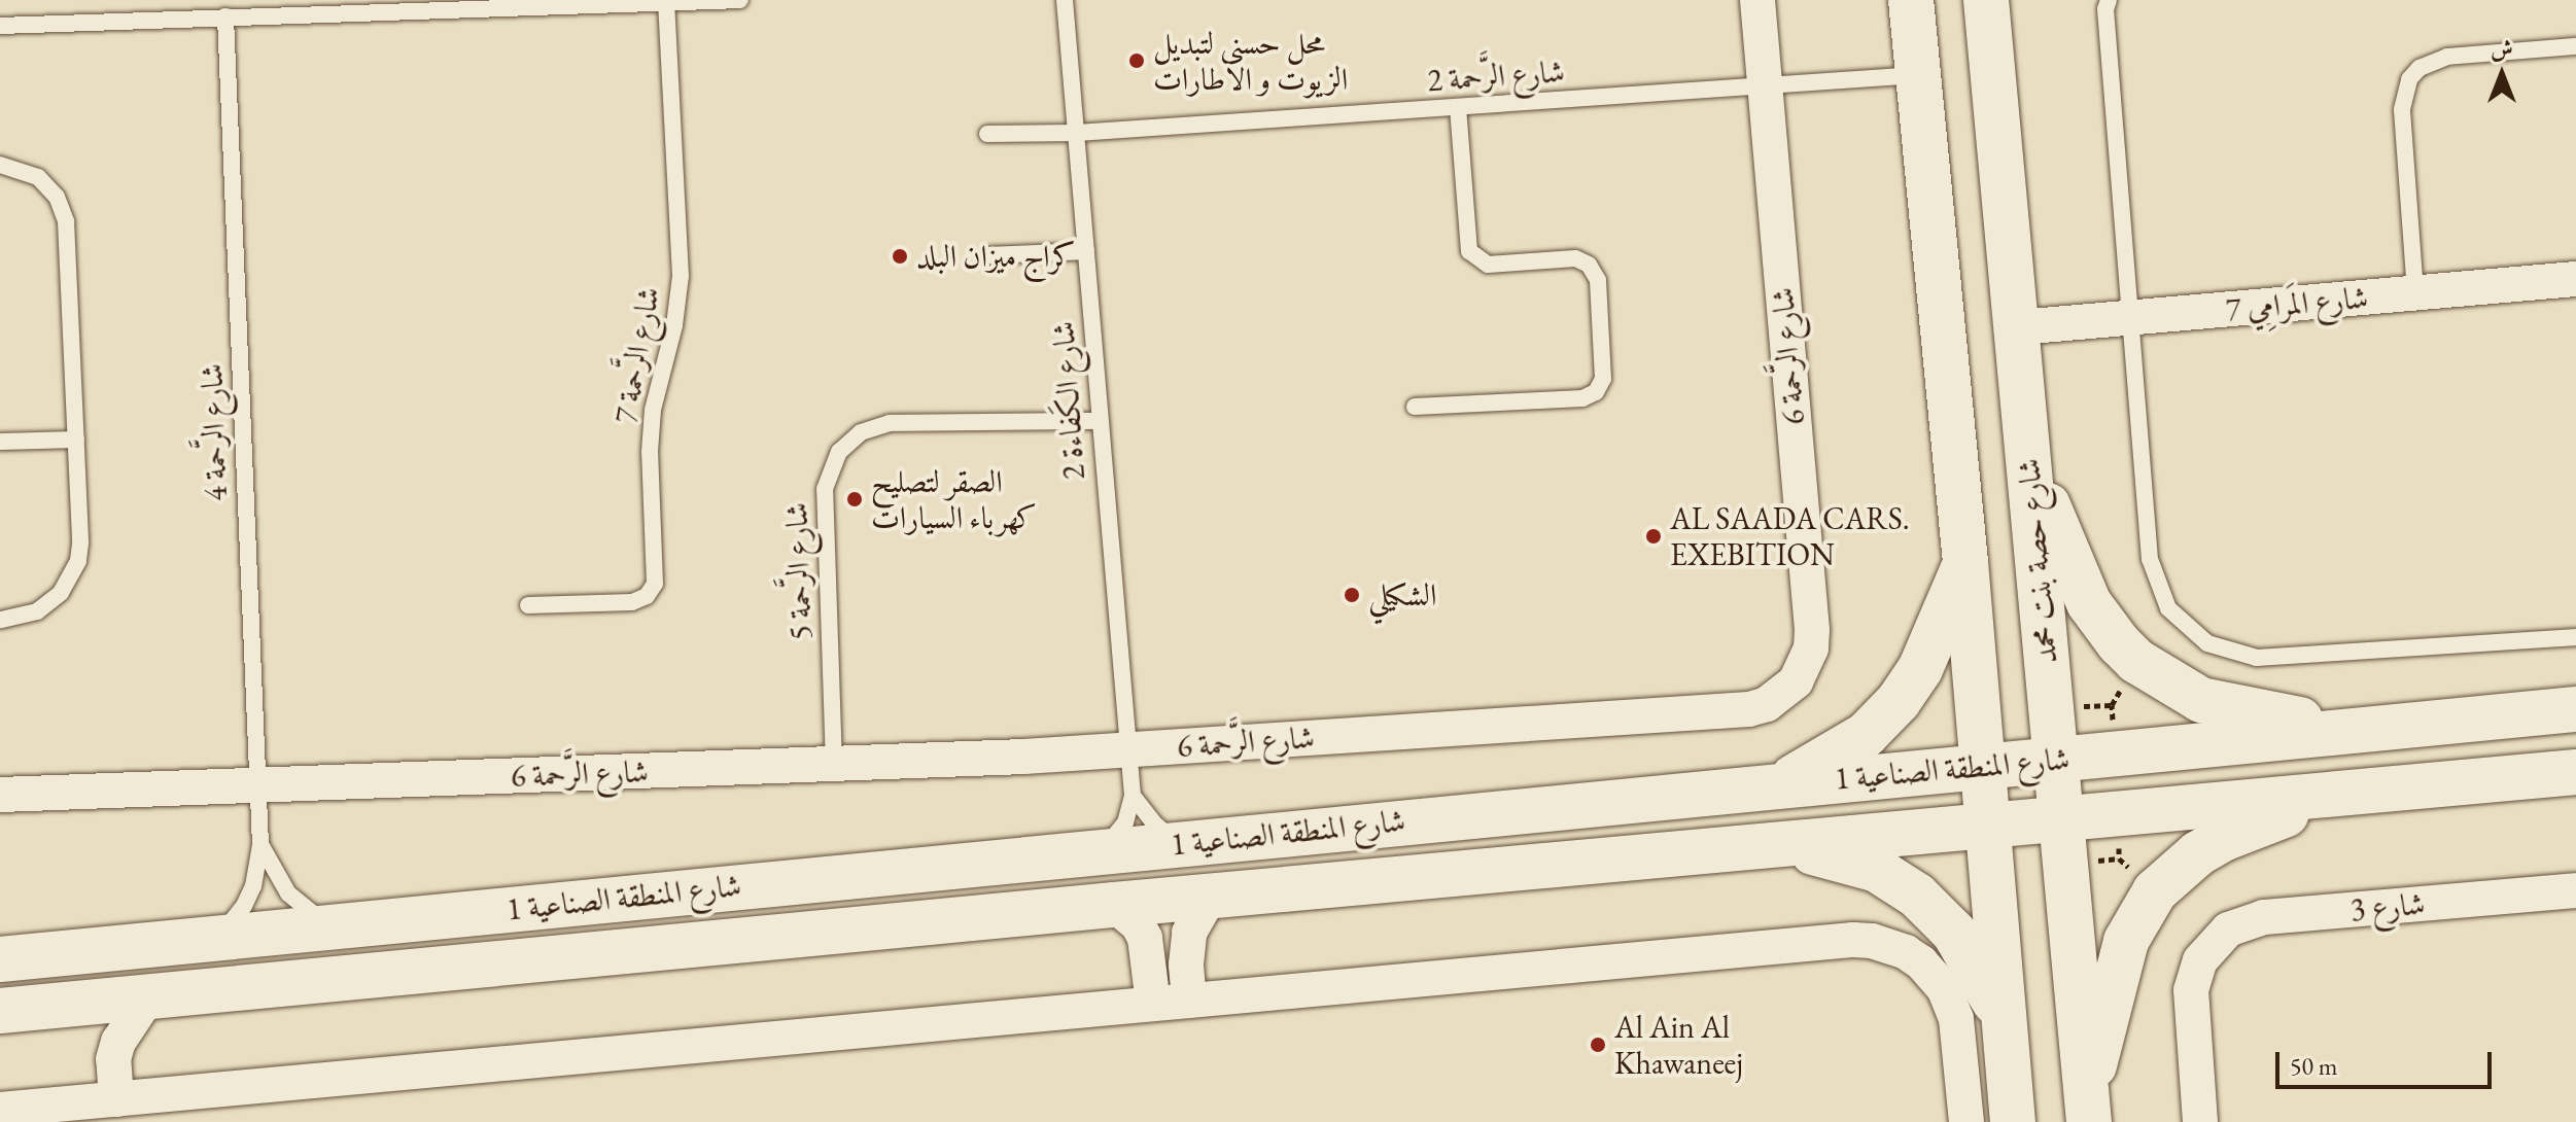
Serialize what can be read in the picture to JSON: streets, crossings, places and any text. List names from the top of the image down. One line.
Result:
{"streets":{"street":["شارع المَرامِي 7","شارع الرَّحمة 6","شارع حصة بنت محمد","شارع المنطقة الصناعية 1","شارع 3"],"lane":["شارع الرَّحمة 2","شارع الرَّحمة 7","شارع الكَفاءة 2","شارع الرَّحمة 4","شارع الرَّحمة 5"]},"crossings":[["شارع الرَّحمة 2","شارع الرَّحمة 6"],["شارع الرَّحمة 2","شارع الكَفاءة 2"],["شارع المَرامِي 7","شارع حصة بنت محمد"],["شارع الرَّحمة 6","شارع الكَفاءة 2"],["شارع الرَّحمة 6","شارع الرَّحمة 4"],["شارع الرَّحمة 6","شارع الرَّحمة 5"],["شارع الكَفاءة 2","شارع الرَّحمة 5"],["شارع الرَّحمة 4","شارع المنطقة الصناعية 1"],["شارع حصة بنت محمد","شارع المنطقة الصناعية 1"]],"places":["محل حسنى لتبديل الزيوت و الاطارات","كراج ميزان البلد","الصقر لتصليح كهرباء السيارات","AL SAADA CARS. EXEBITION","الشكيلي","Al Ain Al Khawaneej"],"scale_bar":"50 m","north":"top"}
